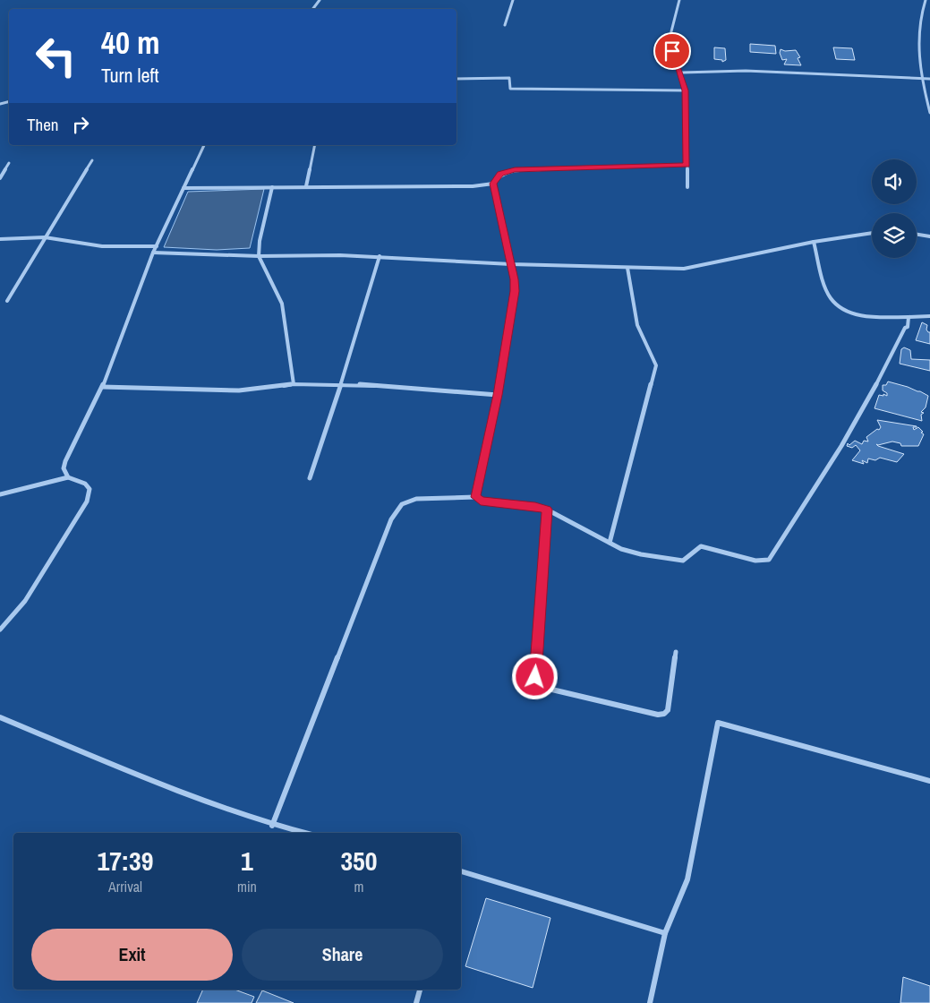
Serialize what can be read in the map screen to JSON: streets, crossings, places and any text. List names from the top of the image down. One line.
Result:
{"page":{"turn":["40 m","Turn left"],"then":"Then","eta":["17:39","Arrival","1","min","350","m"],"buttons":["Exit","Share"]}}
